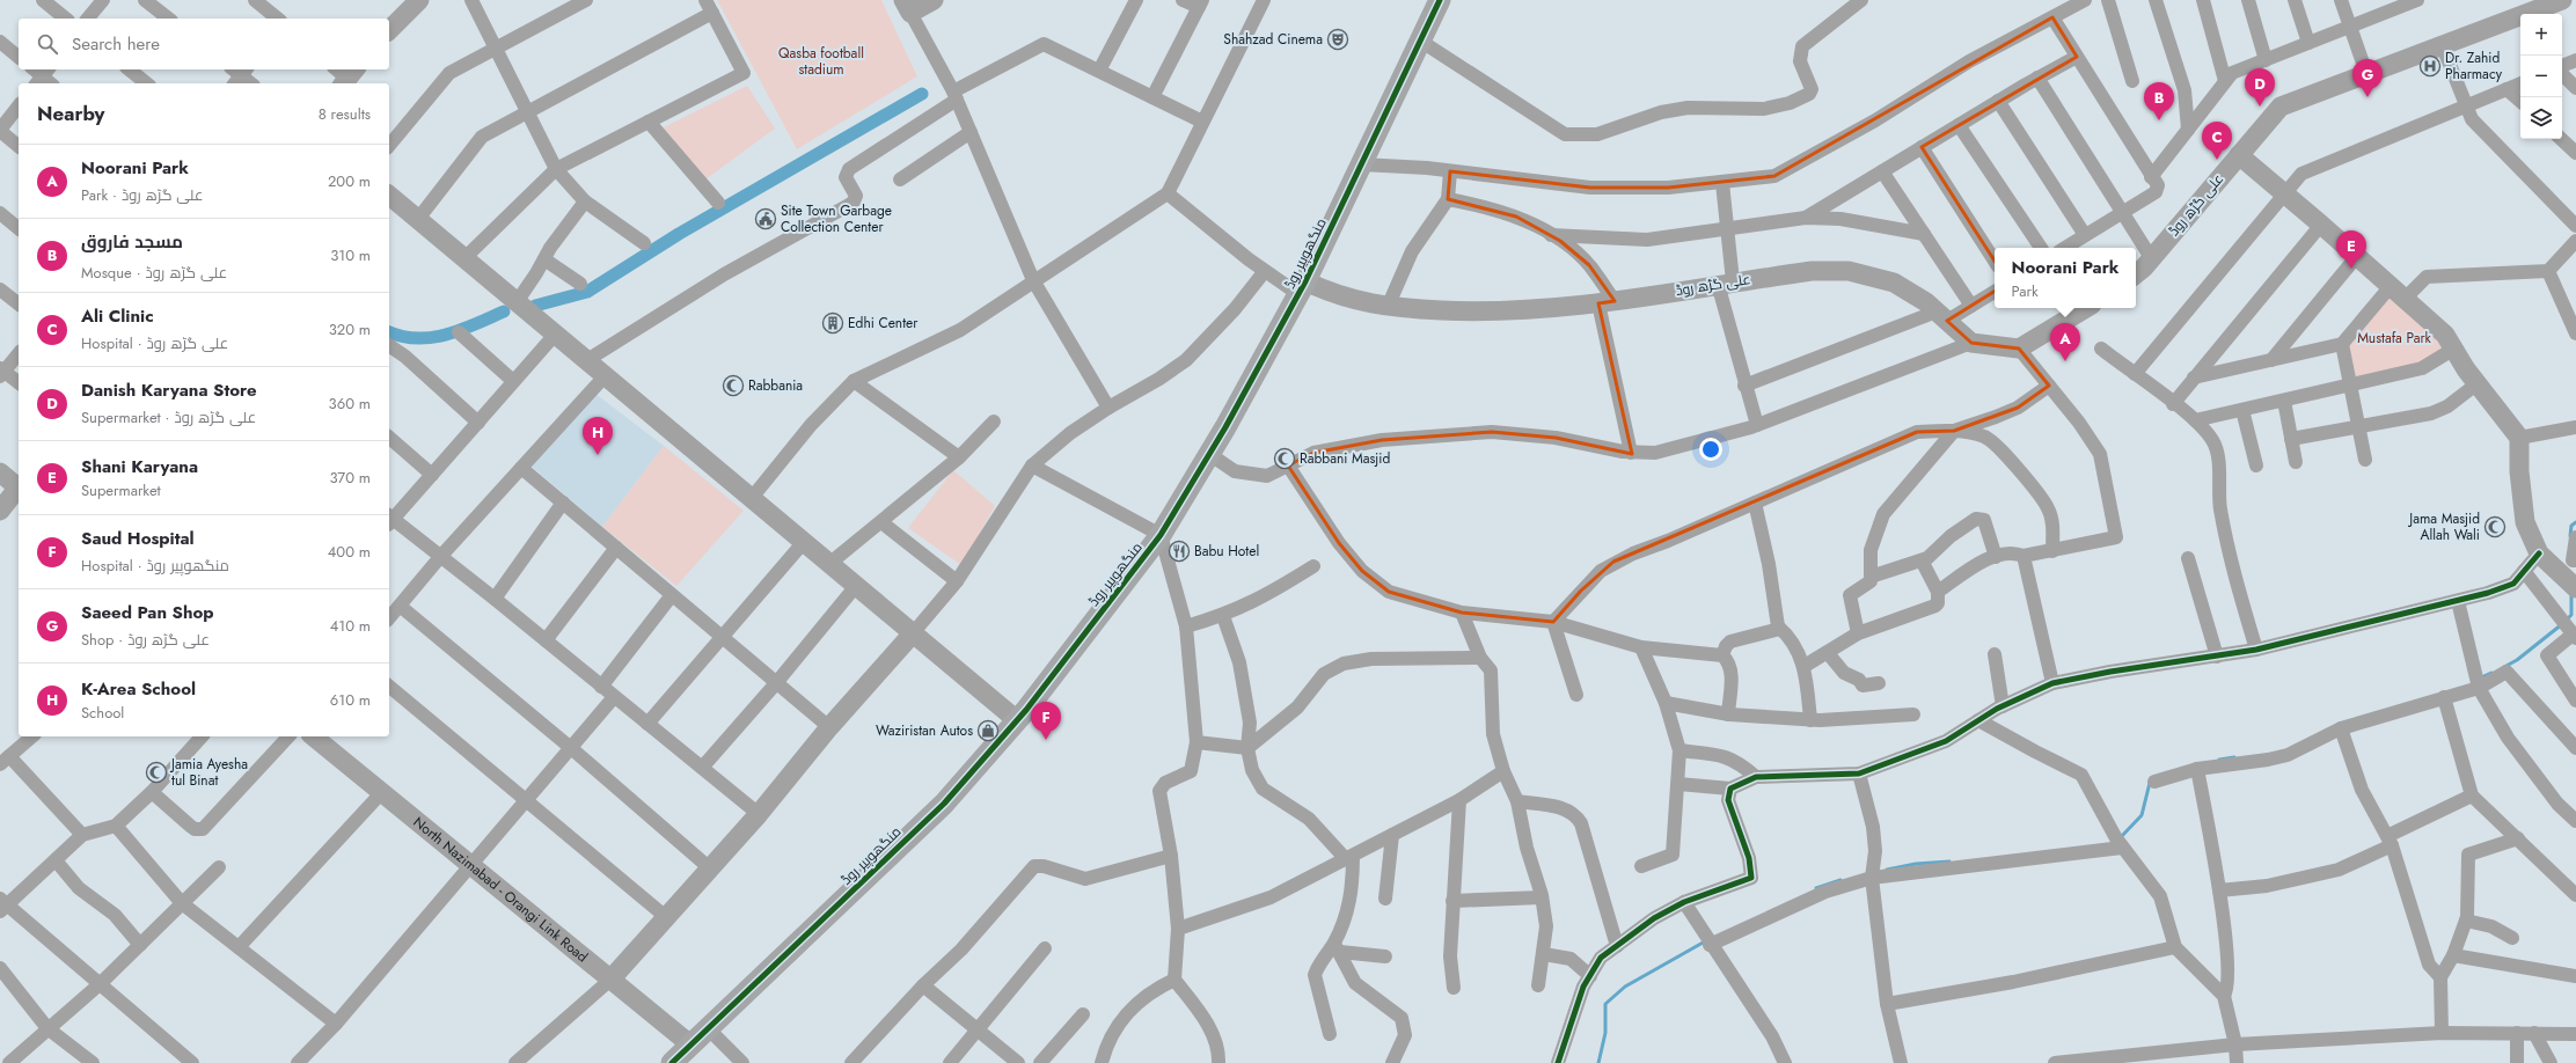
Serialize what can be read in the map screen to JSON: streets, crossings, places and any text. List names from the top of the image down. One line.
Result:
{"streets":{"main road":["منگھوپیر روڈ"],"street":["علی گڑھ روڈ","North Nazimabad - Orangi Link Road"]},"crossings":[["علی گڑھ روڈ","منگھوپیر روڈ"],["منگھوپیر روڈ","North Nazimabad - Orangi Link Road"]],"parks":["Qasba football stadium","Mustafa Park"],"places":{"theatre":["Shahzad Cinema"],"hospital":["Dr. Zahid Pharmacy"],"public building":["Site Town Garbage Collection Center"],"building":["Edhi Center"],"mosque":["Rabbania","Rabbani Masjid","Jama Masjid Allah Wali","Jamia Ayesha tul Binat"],"restaurant":["Babu Hotel"],"shop":["Waziristan Autos"]},"page":{"map_buttons":["+","−"],"search":"Search here","pins":["G","D","B","C","E","A","H","F"],"heading":["Nearby","8 results"],"list":[{"mark":"A","name":"Noorani Park","note":"Park · علی گڑھ روڈ","value":"200 m"},{"mark":"B","name":"مسجد فاروق","note":"Mosque · علی گڑھ روڈ","value":"310 m"},{"mark":"C","name":"Ali Clinic","note":"Hospital · علی گڑھ روڈ","value":"320 m"},{"mark":"D","name":"Danish Karyana Store","note":"Supermarket · علی گڑھ روڈ","value":"360 m"},{"mark":"E","name":"Shani Karyana","note":"Supermarket","value":"370 m"},{"mark":"F","name":"Saud Hospital","note":"Hospital · منگھوپیر روڈ","value":"400 m"},{"mark":"G","name":"Saeed Pan Shop","note":"Shop · علی گڑھ روڈ","value":"410 m"},{"mark":"H","name":"K-Area School","note":"School","value":"610 m"}],"popup":["Noorani Park","Park"]}}
